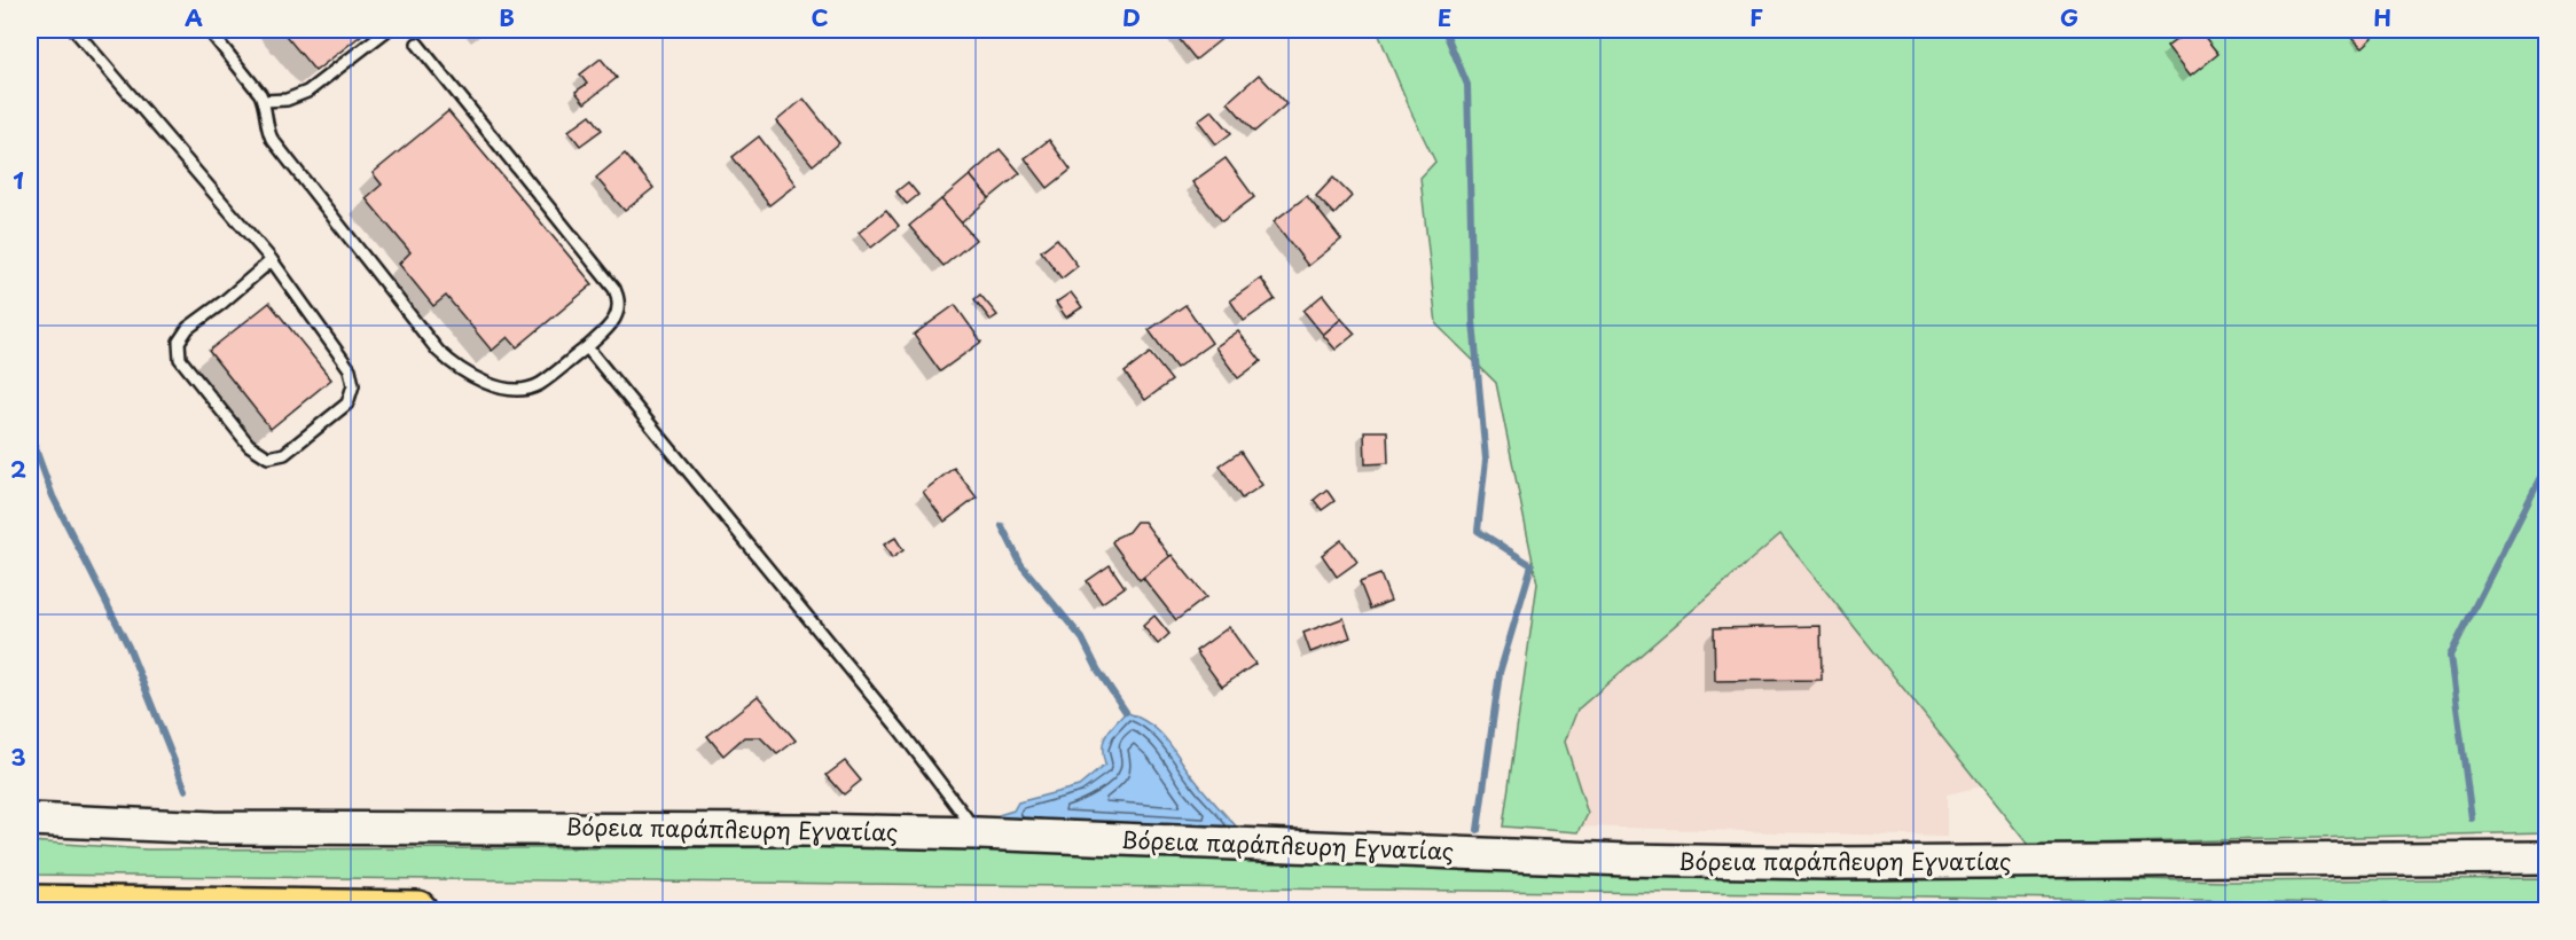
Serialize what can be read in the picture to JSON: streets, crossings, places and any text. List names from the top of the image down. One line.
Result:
{"streets":{"street":["Βόρεια παράπλευρη Εγνατίας"]},"grid":{"columns":["A","B","C","D","E","F","G","H"],"rows":["1","2","3"]}}
